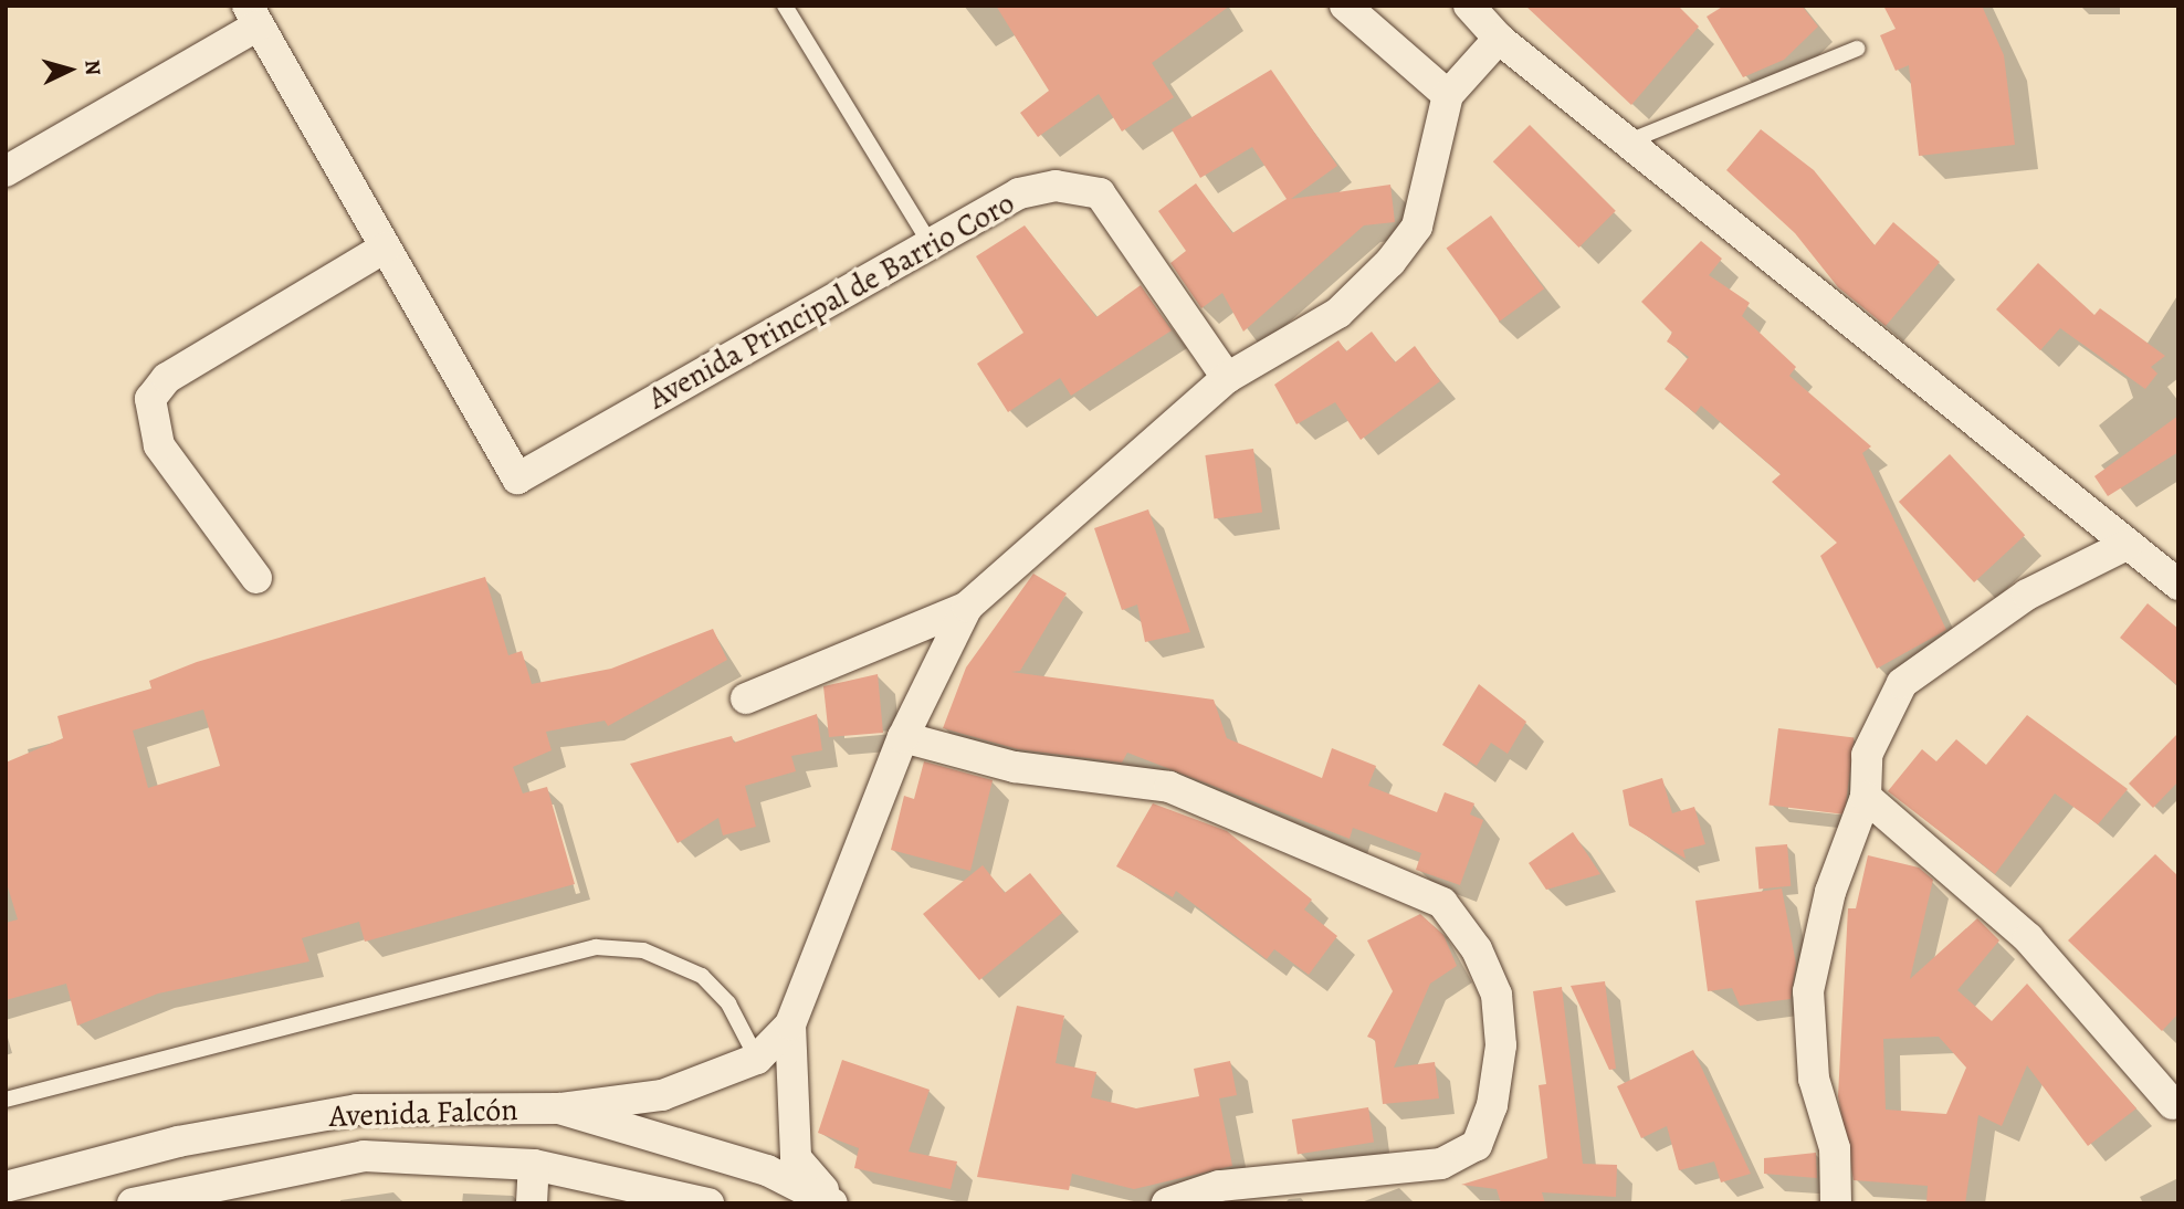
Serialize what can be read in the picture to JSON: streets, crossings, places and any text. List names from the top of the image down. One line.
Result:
{"streets":{"street":["Avenida Principal de Barrio Coro","Avenida Falcón"]},"north":"right"}
